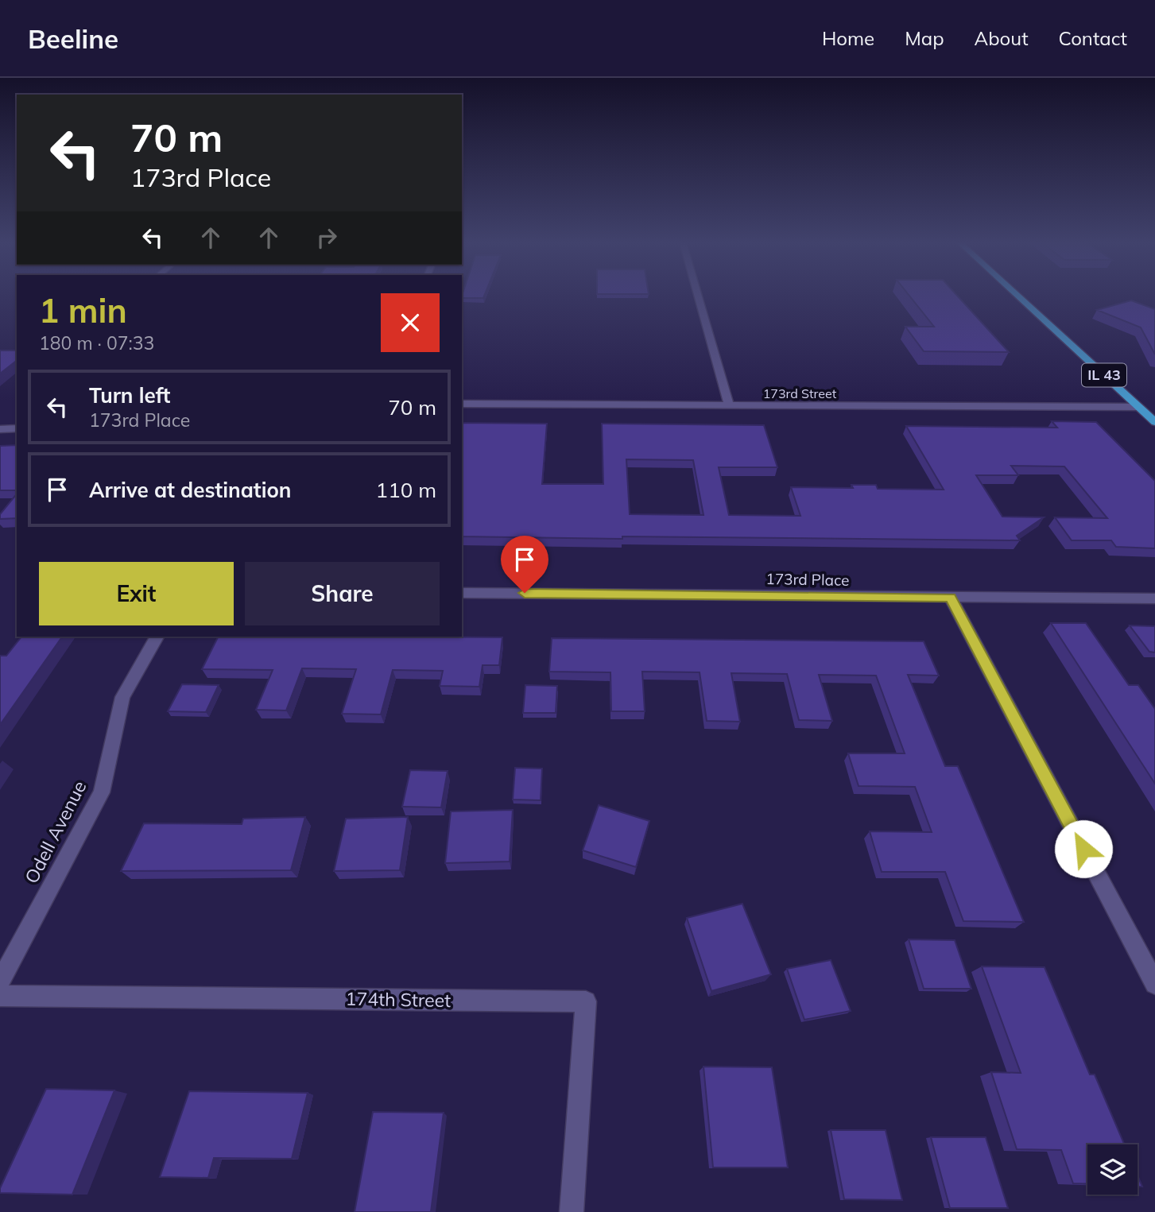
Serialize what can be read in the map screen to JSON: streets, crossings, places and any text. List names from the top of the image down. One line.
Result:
{"streets":{"main road":["IL 43"],"street":["173rd Street","173rd Place","Odell Avenue","174th Street"]},"crossings":[["IL 43","173rd Street"]],"page":{"header":"Beeline","nav":["Home","Map","About","Contact"],"turn":["70 m","173rd Place"],"heading":["1 min","180 m · 07:33"],"list":[{"name":"Turn left","note":"173rd Place","value":"70 m"},{"name":"Arrive at destination","value":"110 m"}],"buttons":["Exit","Share"]}}
